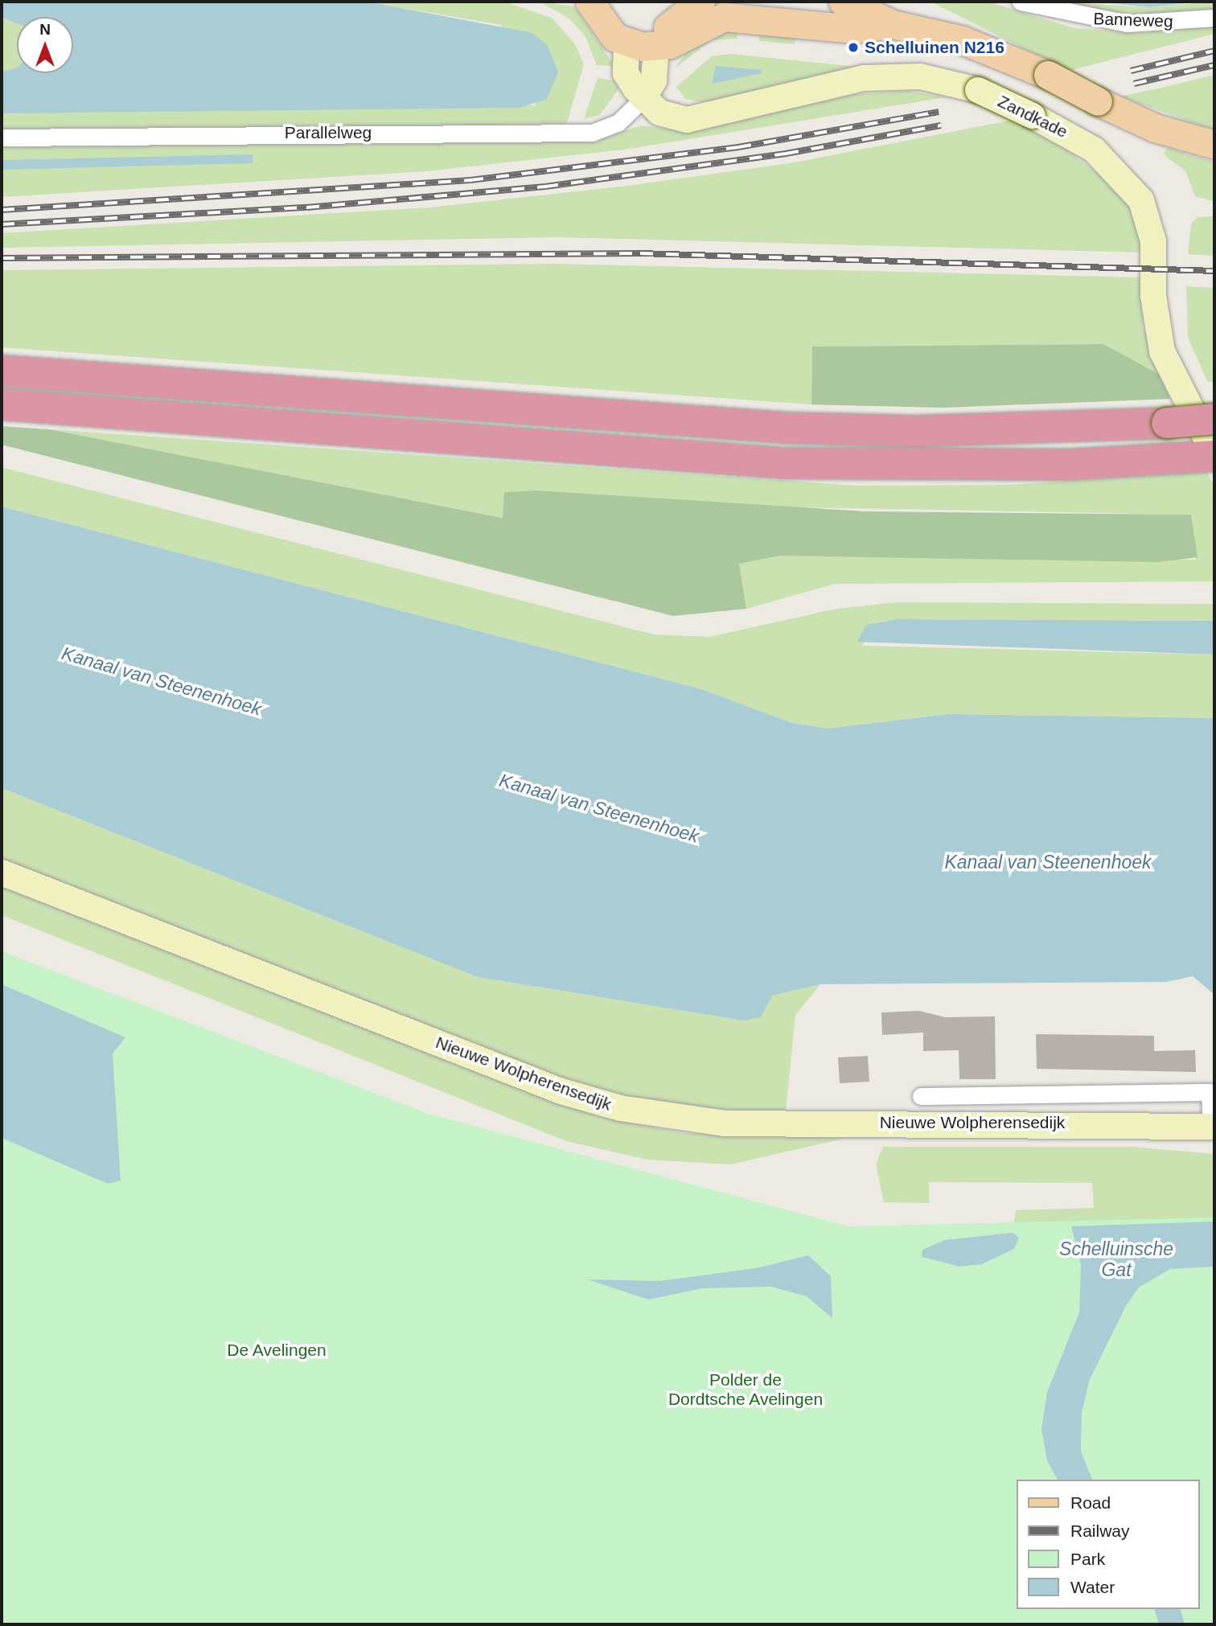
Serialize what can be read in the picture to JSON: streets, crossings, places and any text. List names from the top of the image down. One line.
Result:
{"streets":{"street":["Banneweg","Zandkade","Parallelweg","Nieuwe Wolpherensedijk"]},"crossings":[["Zandkade","Parallelweg"]],"water":["Kanaal van Steenenhoek","Schelluinsche Gat"],"parks":["De Avelingen","Polder de Dordtsche Avelingen"],"places":["Schelluinen N216"],"legend":["Road","Railway","Park","Water"],"north":"top"}
